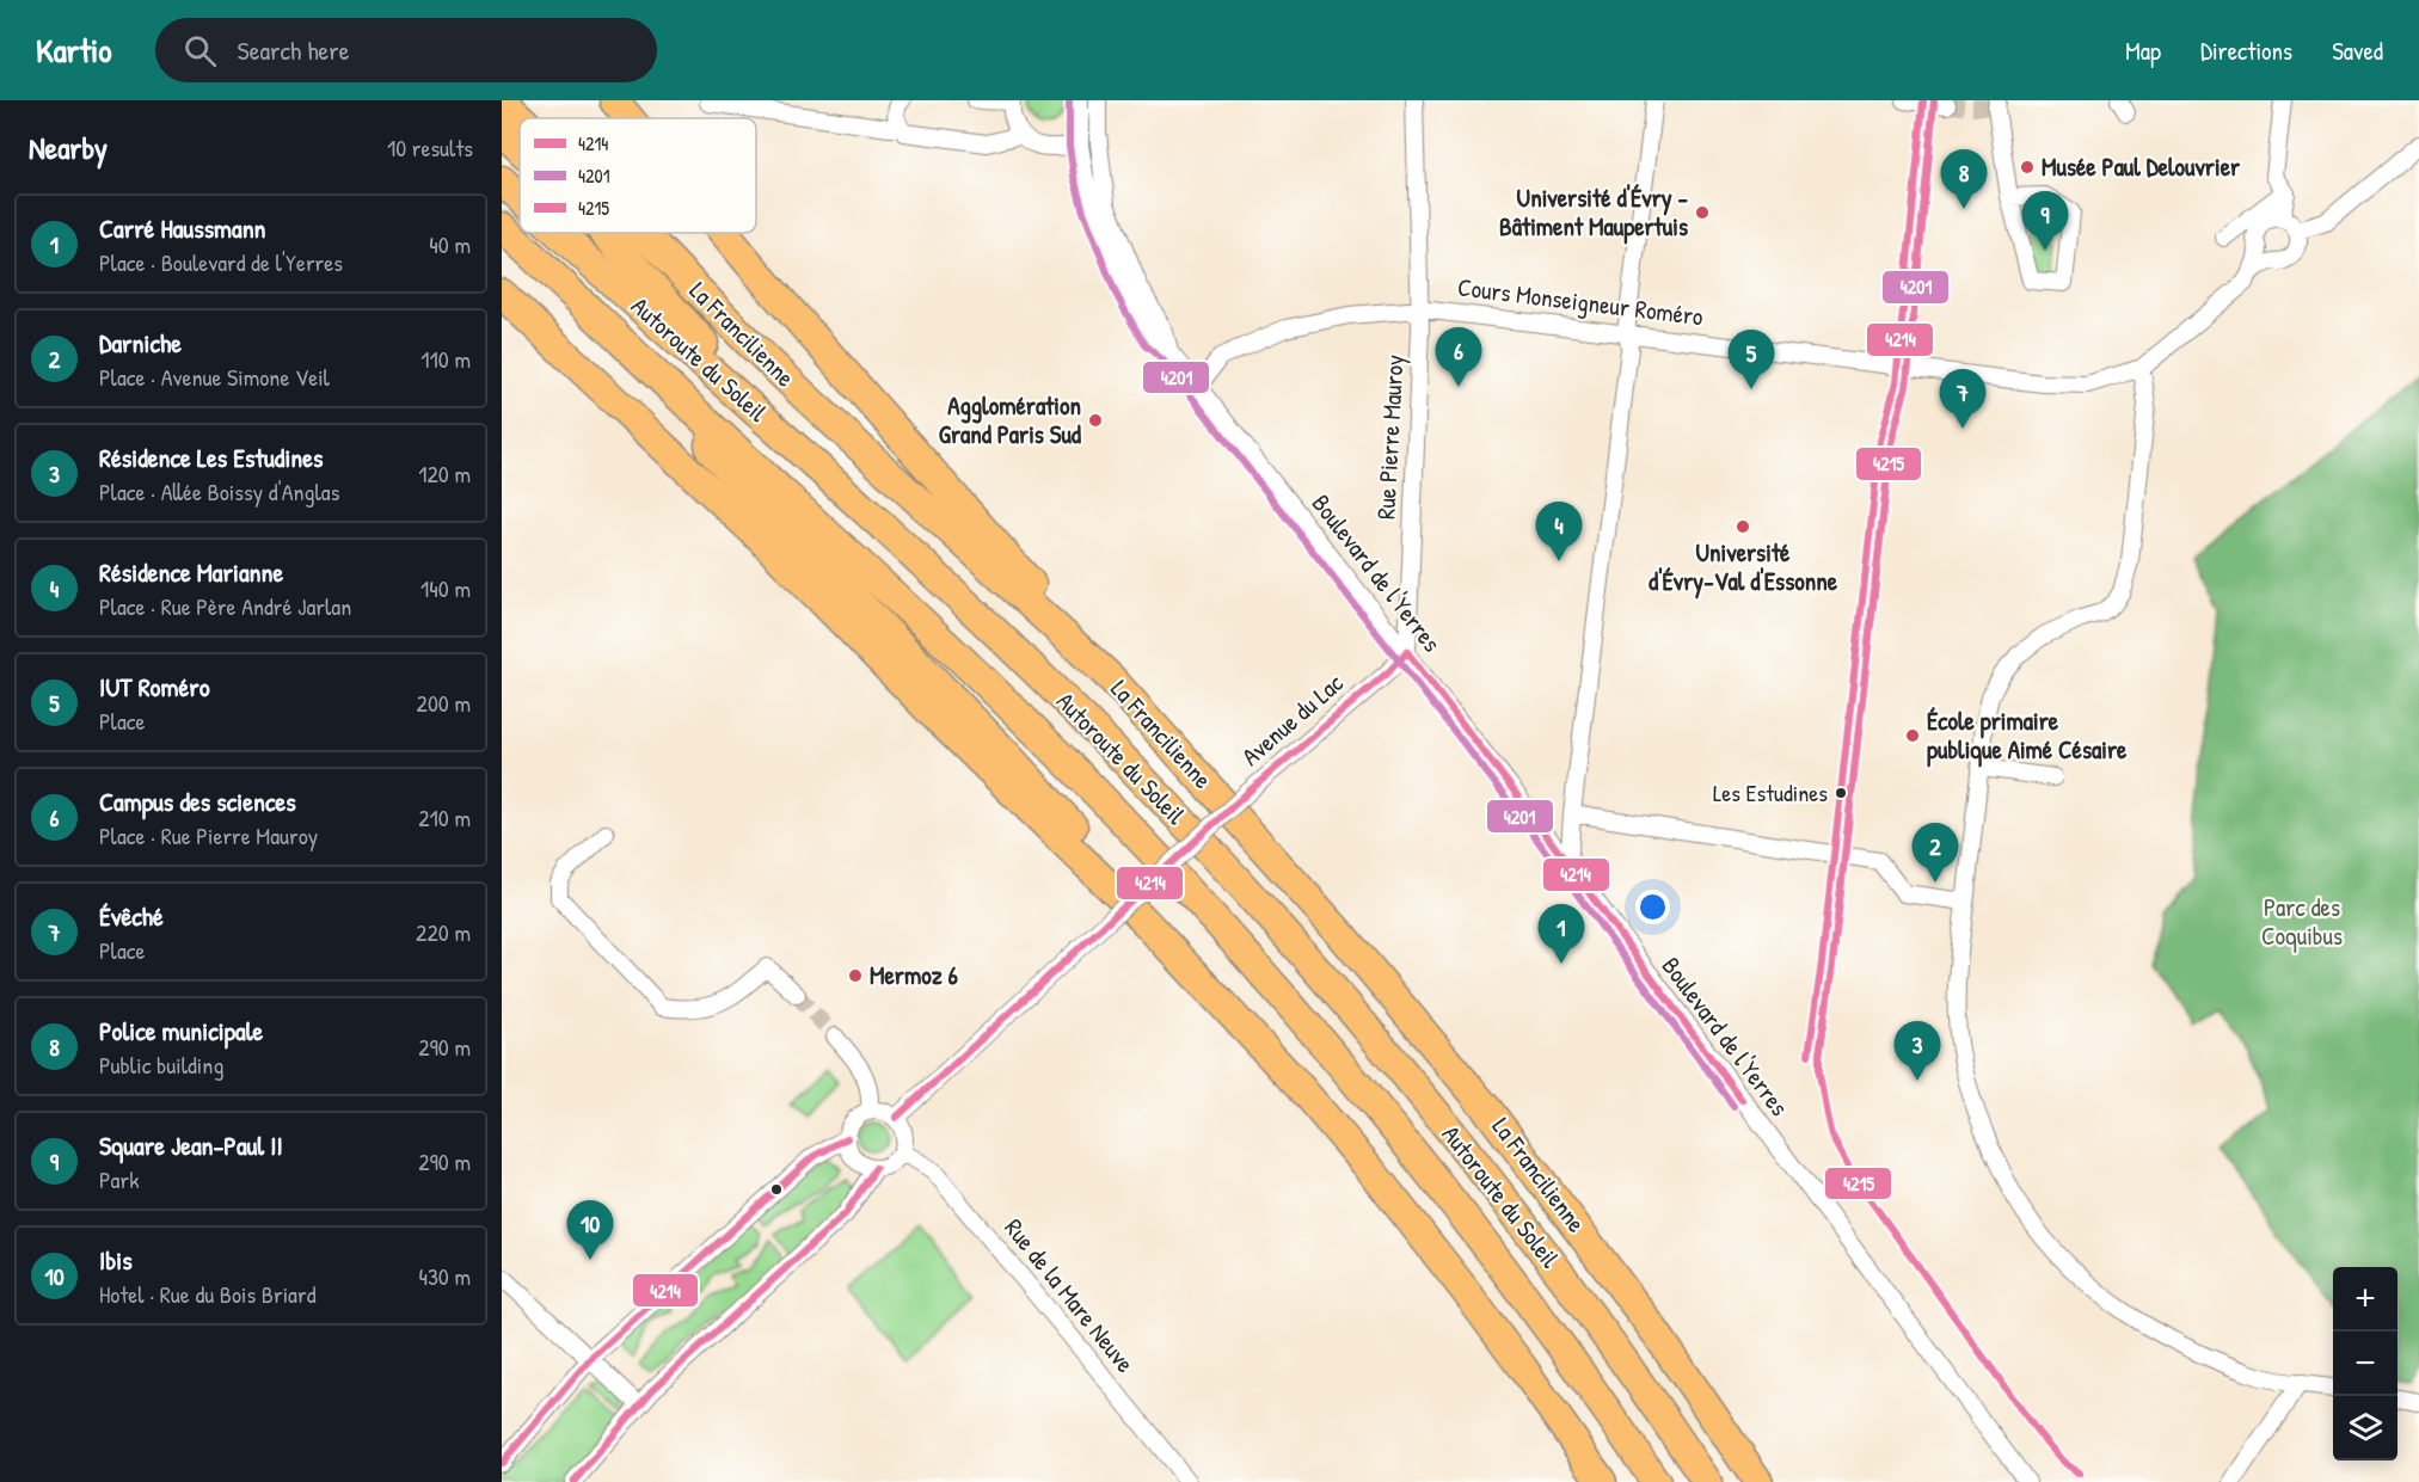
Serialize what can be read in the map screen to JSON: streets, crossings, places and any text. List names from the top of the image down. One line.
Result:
{"streets":{"highway":["La Francilienne","Autoroute du Soleil"],"street":["Cours Monseigneur Roméro","Rue Pierre Mauroy","Boulevard de l'Yerres","Avenue du Lac","Rue de la Mare Neuve"]},"crossings":[["Cours Monseigneur Roméro","Rue Pierre Mauroy"],["Cours Monseigneur Roméro","Boulevard de l'Yerres"],["Rue Pierre Mauroy","Boulevard de l'Yerres"],["Rue Pierre Mauroy","Avenue du Lac"],["Boulevard de l'Yerres","Avenue du Lac"],["Avenue du Lac","Rue de la Mare Neuve"]],"parks":["Parc des Coquibus"],"places":["Musée Paul Delouvrier","Université d'Évry - Bâtiment Maupertuis","Agglomération Grand Paris Sud","Université d'Évry-Val d'Essonne","École primaire publique Aimé Césaire","Les Estudines","Mermoz 6"],"lines":["transit line 4214","transit line 4201","transit line 4215"],"legend":["4214","4201","4215"],"page":{"header":"Kartio","search":"Search here","nav":["Map","Directions","Saved"],"heading":["Nearby","10 results"],"pins":["8","9","6","5","7","4","2","1","3","10"],"list":[{"mark":"1","name":"Carré Haussmann","note":"Place · Boulevard de l'Yerres","value":"40 m"},{"mark":"2","name":"Darniche","note":"Place · Avenue Simone Veil","value":"110 m"},{"mark":"3","name":"Résidence Les Estudines","note":"Place · Allée Boissy d'Anglas","value":"120 m"},{"mark":"4","name":"Résidence Marianne","note":"Place · Rue Père André Jarlan","value":"140 m"},{"mark":"5","name":"IUT Roméro","note":"Place","value":"200 m"},{"mark":"6","name":"Campus des sciences","note":"Place · Rue Pierre Mauroy","value":"210 m"},{"mark":"7","name":"Évêché","note":"Place","value":"220 m"},{"mark":"8","name":"Police municipale","note":"Public building","value":"290 m"},{"mark":"9","name":"Square Jean-Paul II","note":"Park","value":"290 m"},{"mark":"10","name":"Ibis","note":"Hotel · Rue du Bois Briard","value":"430 m"}],"map_buttons":["+","−"]}}
